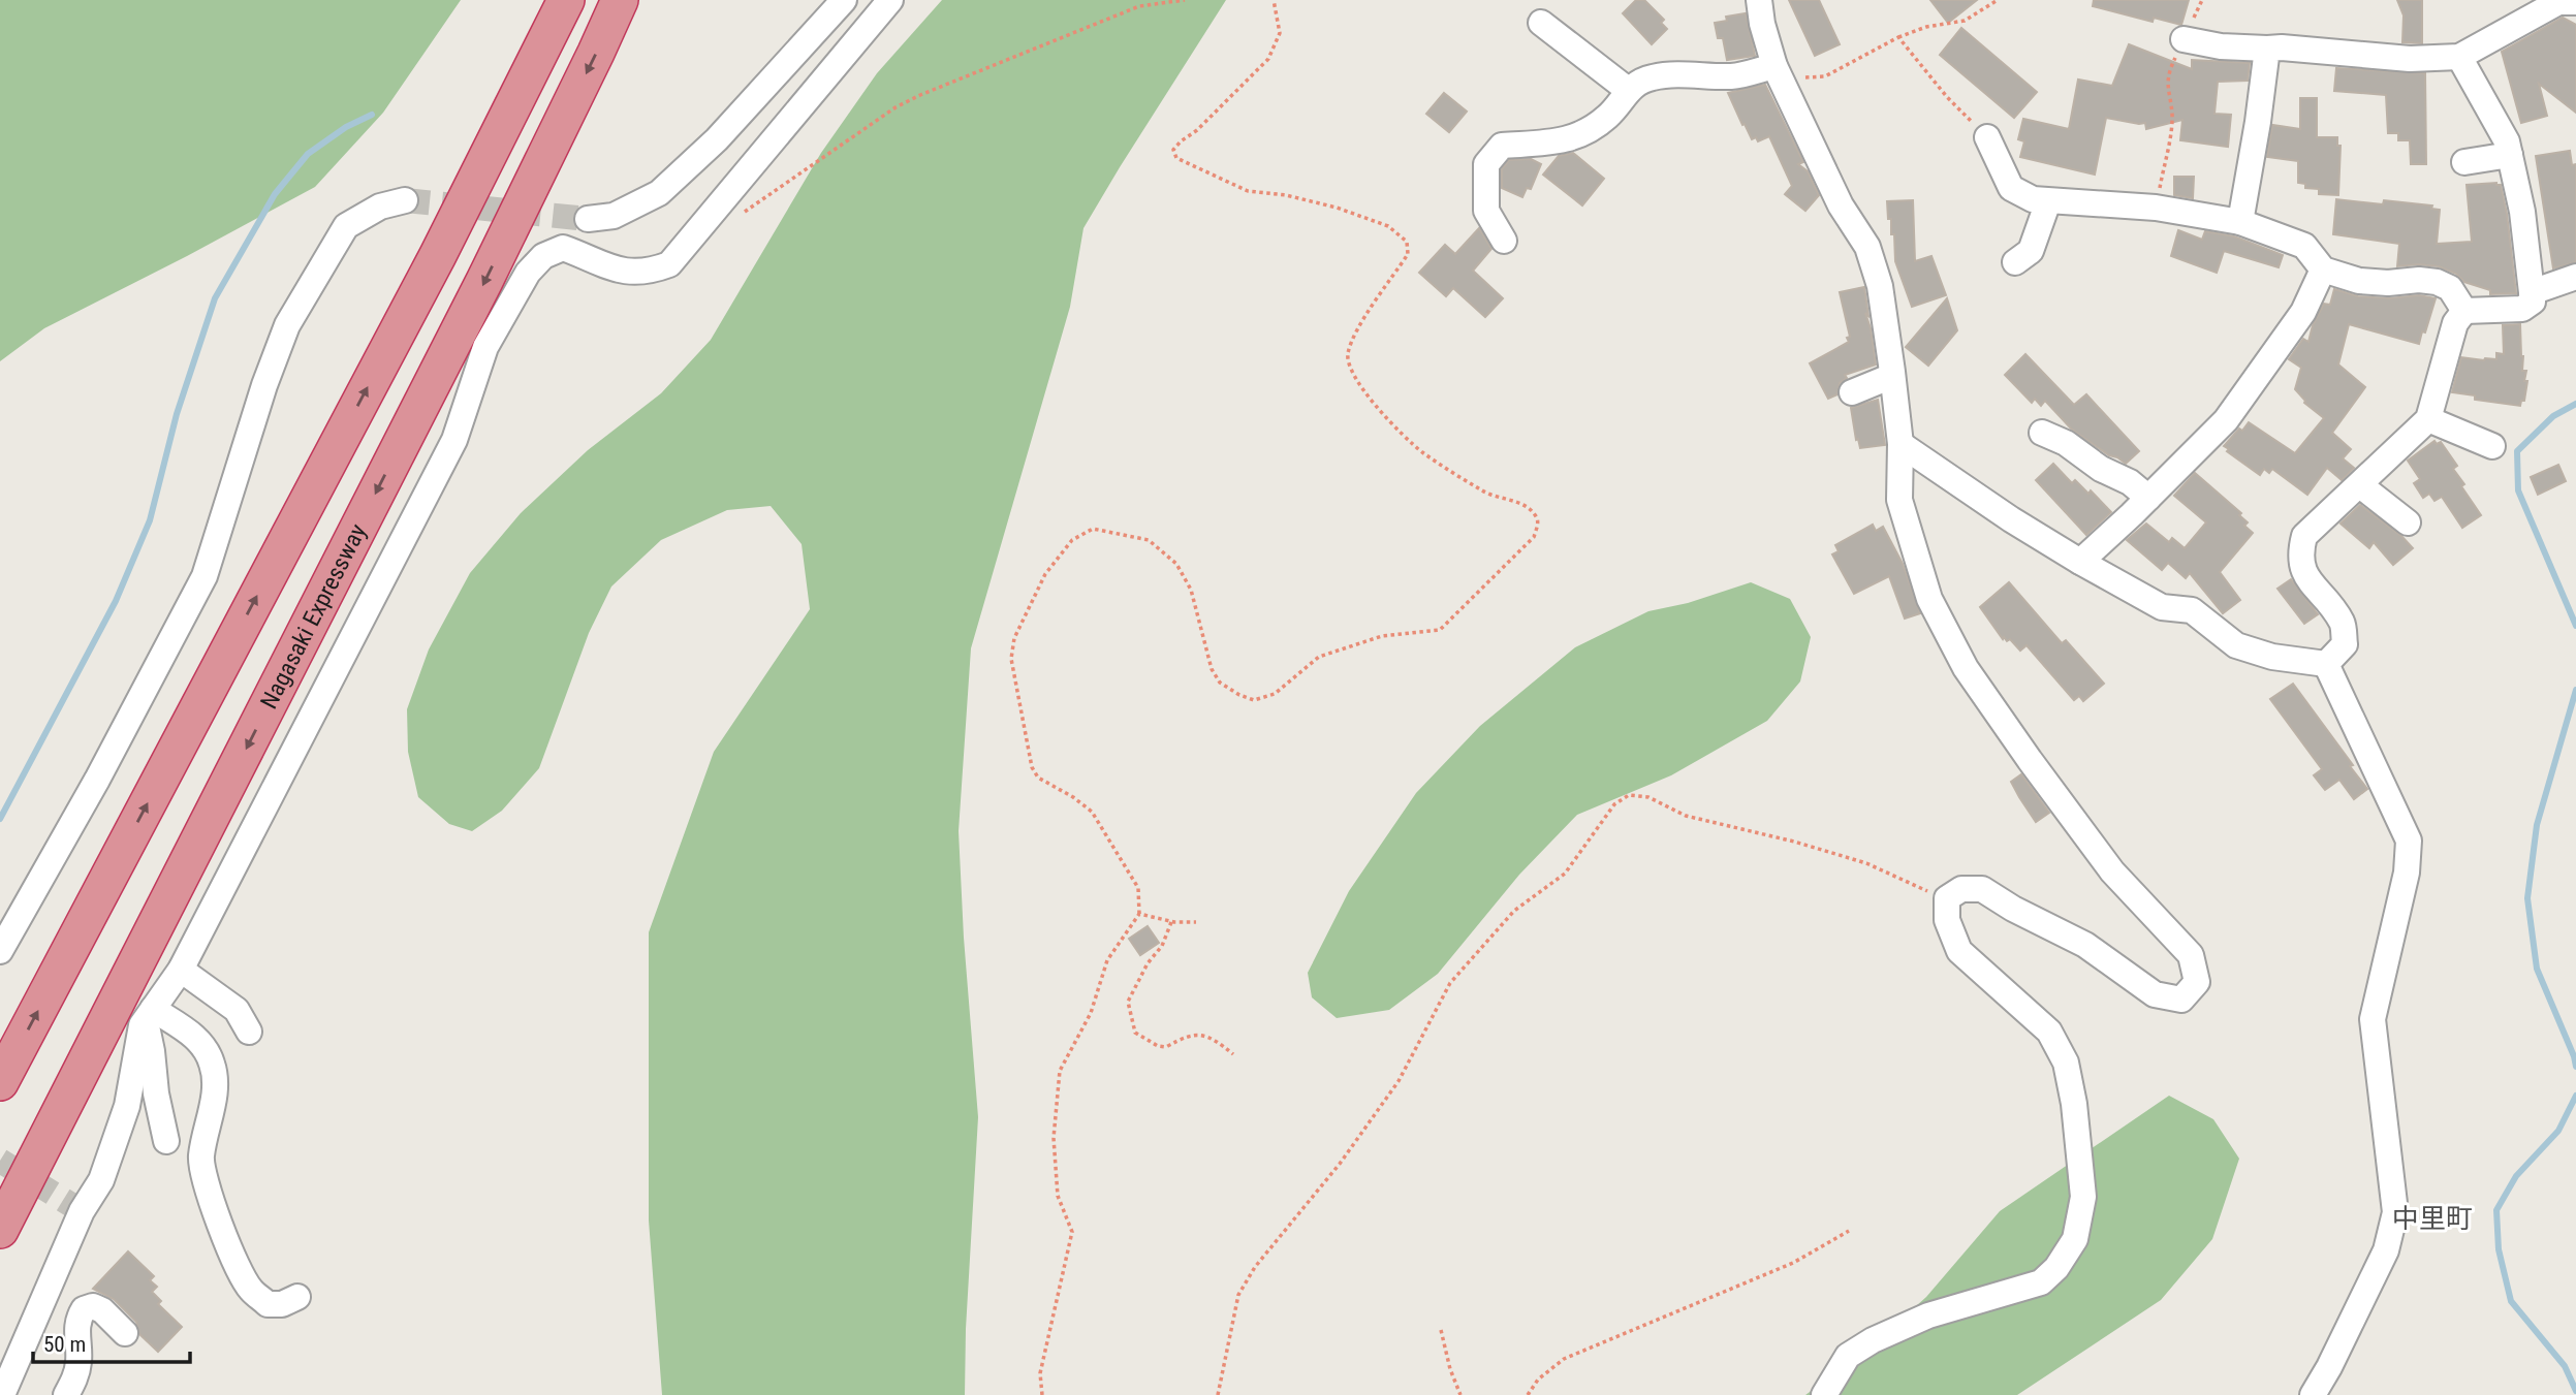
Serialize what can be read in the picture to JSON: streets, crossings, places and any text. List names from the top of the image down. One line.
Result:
{"streets":{"highway":["Nagasaki Expressway"]},"districts":["中里町"],"scale_bar":"50 m"}
